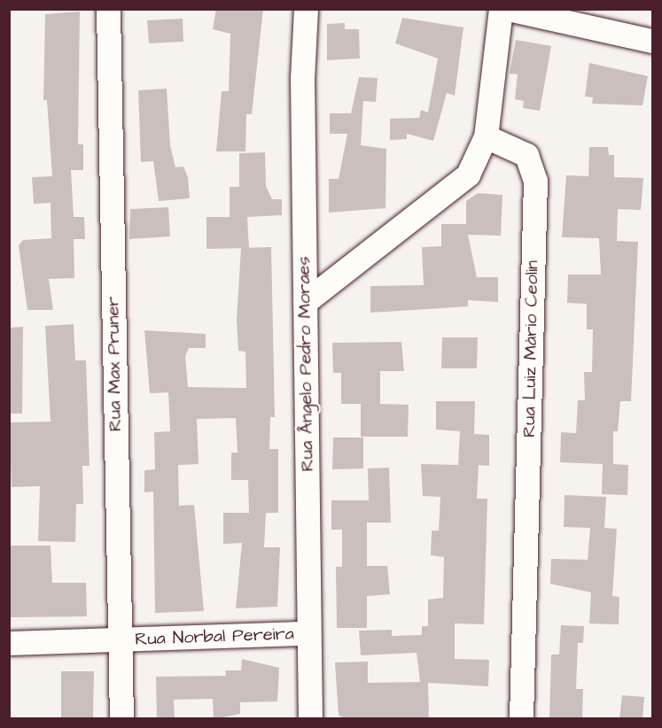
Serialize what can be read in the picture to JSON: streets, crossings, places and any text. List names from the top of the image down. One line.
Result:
{"streets":{"street":["Rua Luiz Mário Ceolin","Rua Max Pruner","Rua Ângelo Pedro Moraes","Rua Norbal Pereira"]},"crossings":[["Rua Max Pruner","Rua Norbal Pereira"],["Rua Ângelo Pedro Moraes","Rua Norbal Pereira"]]}
